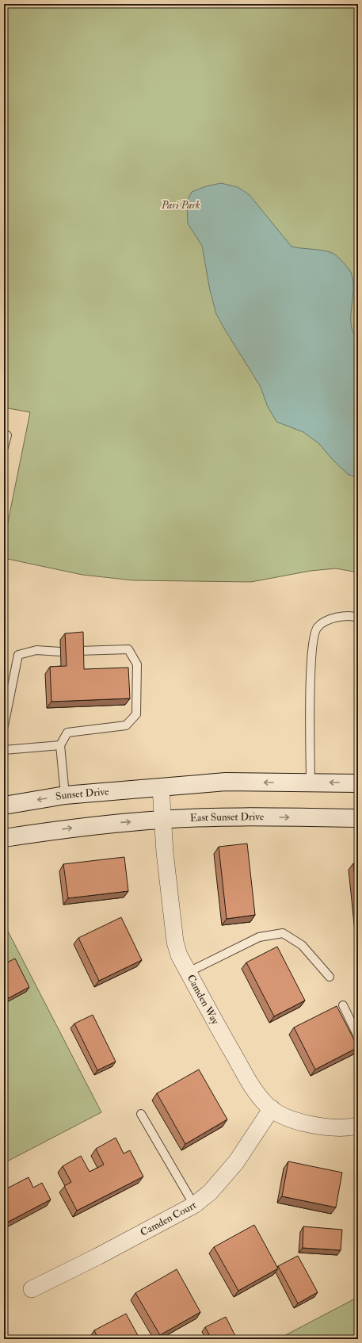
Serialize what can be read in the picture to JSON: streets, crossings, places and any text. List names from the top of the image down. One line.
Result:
{"streets":{"main road":["Sunset Drive","East Sunset Drive"],"street":["Camden Way","Camden Court"]},"crossings":[["Sunset Drive","Camden Way"],["East Sunset Drive","Camden Way"],["Camden Way","Camden Court"]],"one_way":["Sunset Drive"],"parks":["Pari Park"]}
